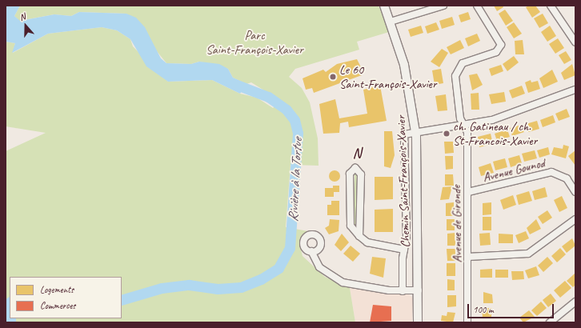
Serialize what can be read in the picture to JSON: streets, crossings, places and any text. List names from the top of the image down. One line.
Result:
{"streets":{"street":["Avenue Gounod","Chemin Saint-François-Xavier","Avenue de Gironde"]},"crossings":[["Avenue Gounod","Avenue de Gironde"]],"districts":["N"],"water":["Rivière à la Tortue"],"parks":["Parc Saint-François-Xavier"],"places":["Le 60 Saint-François-Xavier","ch. Gatineau / ch. St-Francois-Xavier"],"legend":["Logements","Commerces"],"scale_bar":"100 m","north":"top"}
